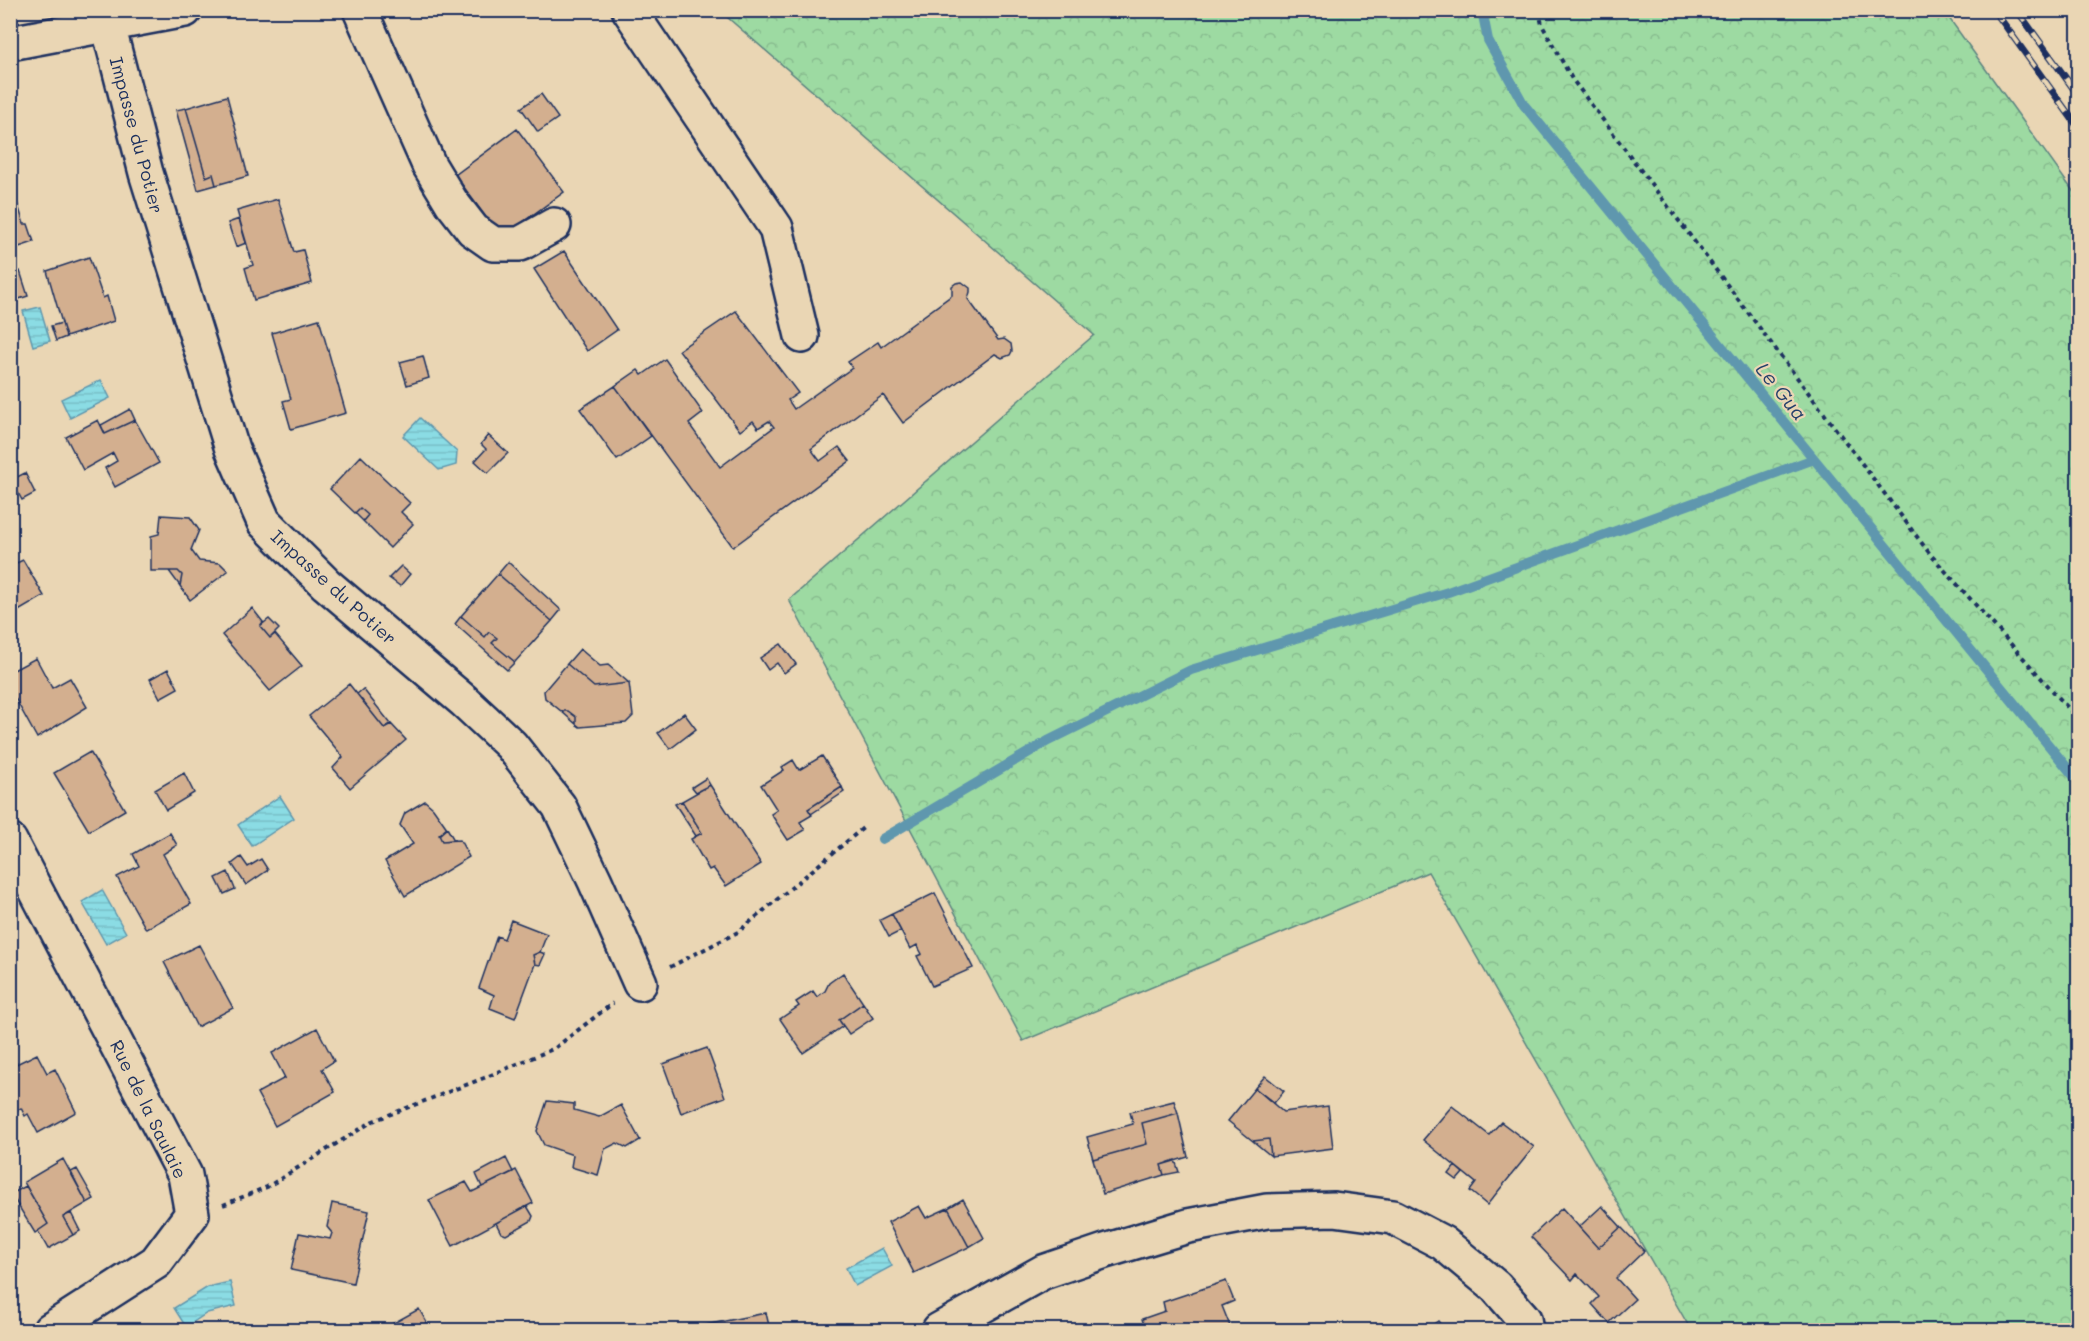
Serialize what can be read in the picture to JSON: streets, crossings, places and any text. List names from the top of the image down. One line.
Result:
{"streets":{"street":["Impasse du Potier","Rue de la Saulaie"]},"water":["Le Gua"]}
